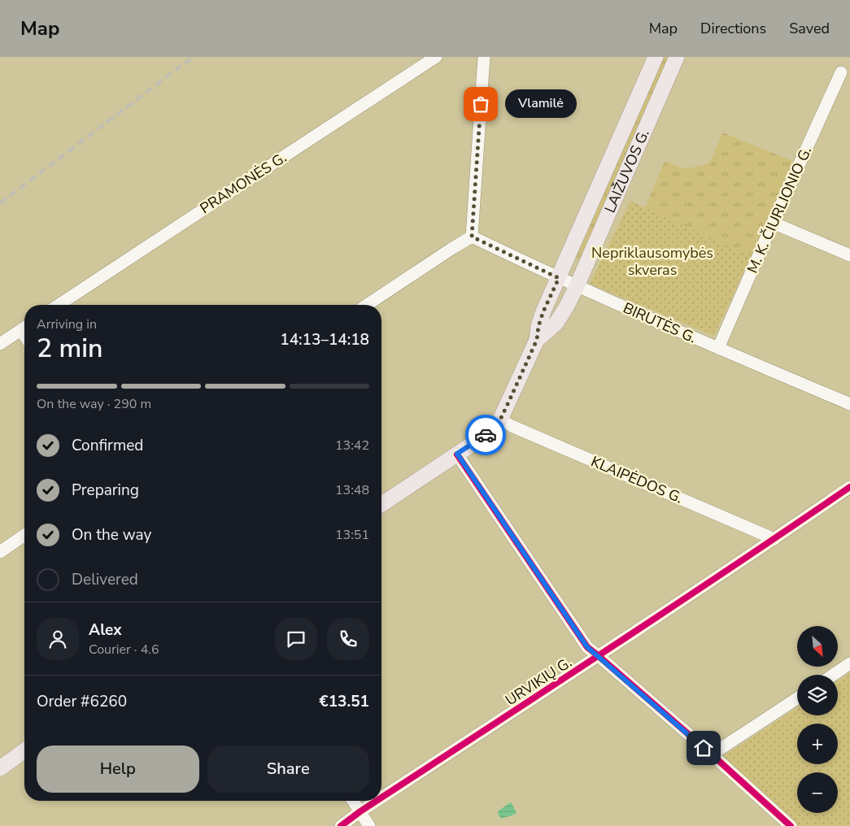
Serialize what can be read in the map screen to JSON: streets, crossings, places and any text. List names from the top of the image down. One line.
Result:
{"streets":{"main road":["LAIŽUVOS G."],"street":["PRAMONĖS G.","M. K. ČIURLIONIO G.","BIRUTĖS G.","KLAIPĖDOS G.","URVIKIŲ G."]},"crossings":[["LAIŽUVOS G.","BIRUTĖS G."],["M. K. ČIURLIONIO G.","BIRUTĖS G."],["KLAIPĖDOS G.","URVIKIŲ G."]],"parks":["Nepriklausomybės skveras"],"places":["Vlamilė"],"north":"bottom right","page":{"header":"Map","nav":["Map","Directions","Saved"],"bubble":"Vlamilė","heading":["2 min","Arriving in","14:13–14:18"],"panel":["Alex","Courier · 4.6","Order #6260","€13.51"],"bar":"On the way · 290 m","list":[["Confirmed","13:42"],["Preparing","13:48"],["On the way","13:51"],"Delivered"],"map_buttons":["+","−"],"buttons":["Help","Share"]}}
